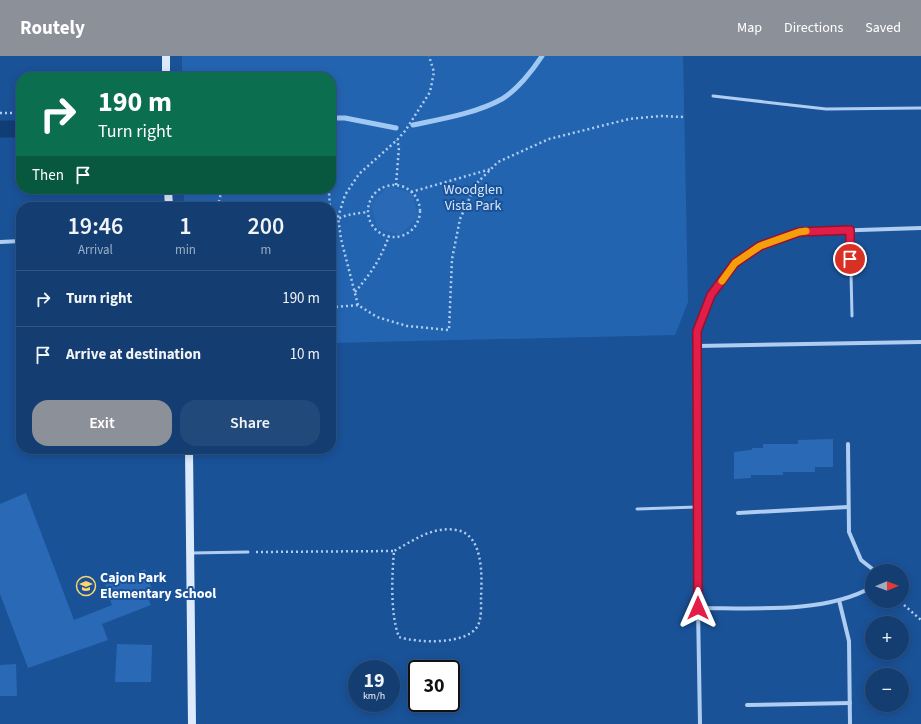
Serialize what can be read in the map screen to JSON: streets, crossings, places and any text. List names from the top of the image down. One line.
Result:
{"parks":["Woodglen Vista Park"],"places":{"school or university":["Cajon Park Elementary School"]},"north":"right","page":{"header":"Routely","nav":["Map","Directions","Saved"],"turn":["190 m","Turn right"],"then":"Then","eta":["19:46","Arrival","1","min","200","m"],"list":[{"name":"Turn right","value":"190 m"},{"name":"Arrive at destination","value":"10 m"}],"buttons":["Exit","Share"],"map_buttons":["+","−"],"speed":"19 km/h","limit":"30"}}
